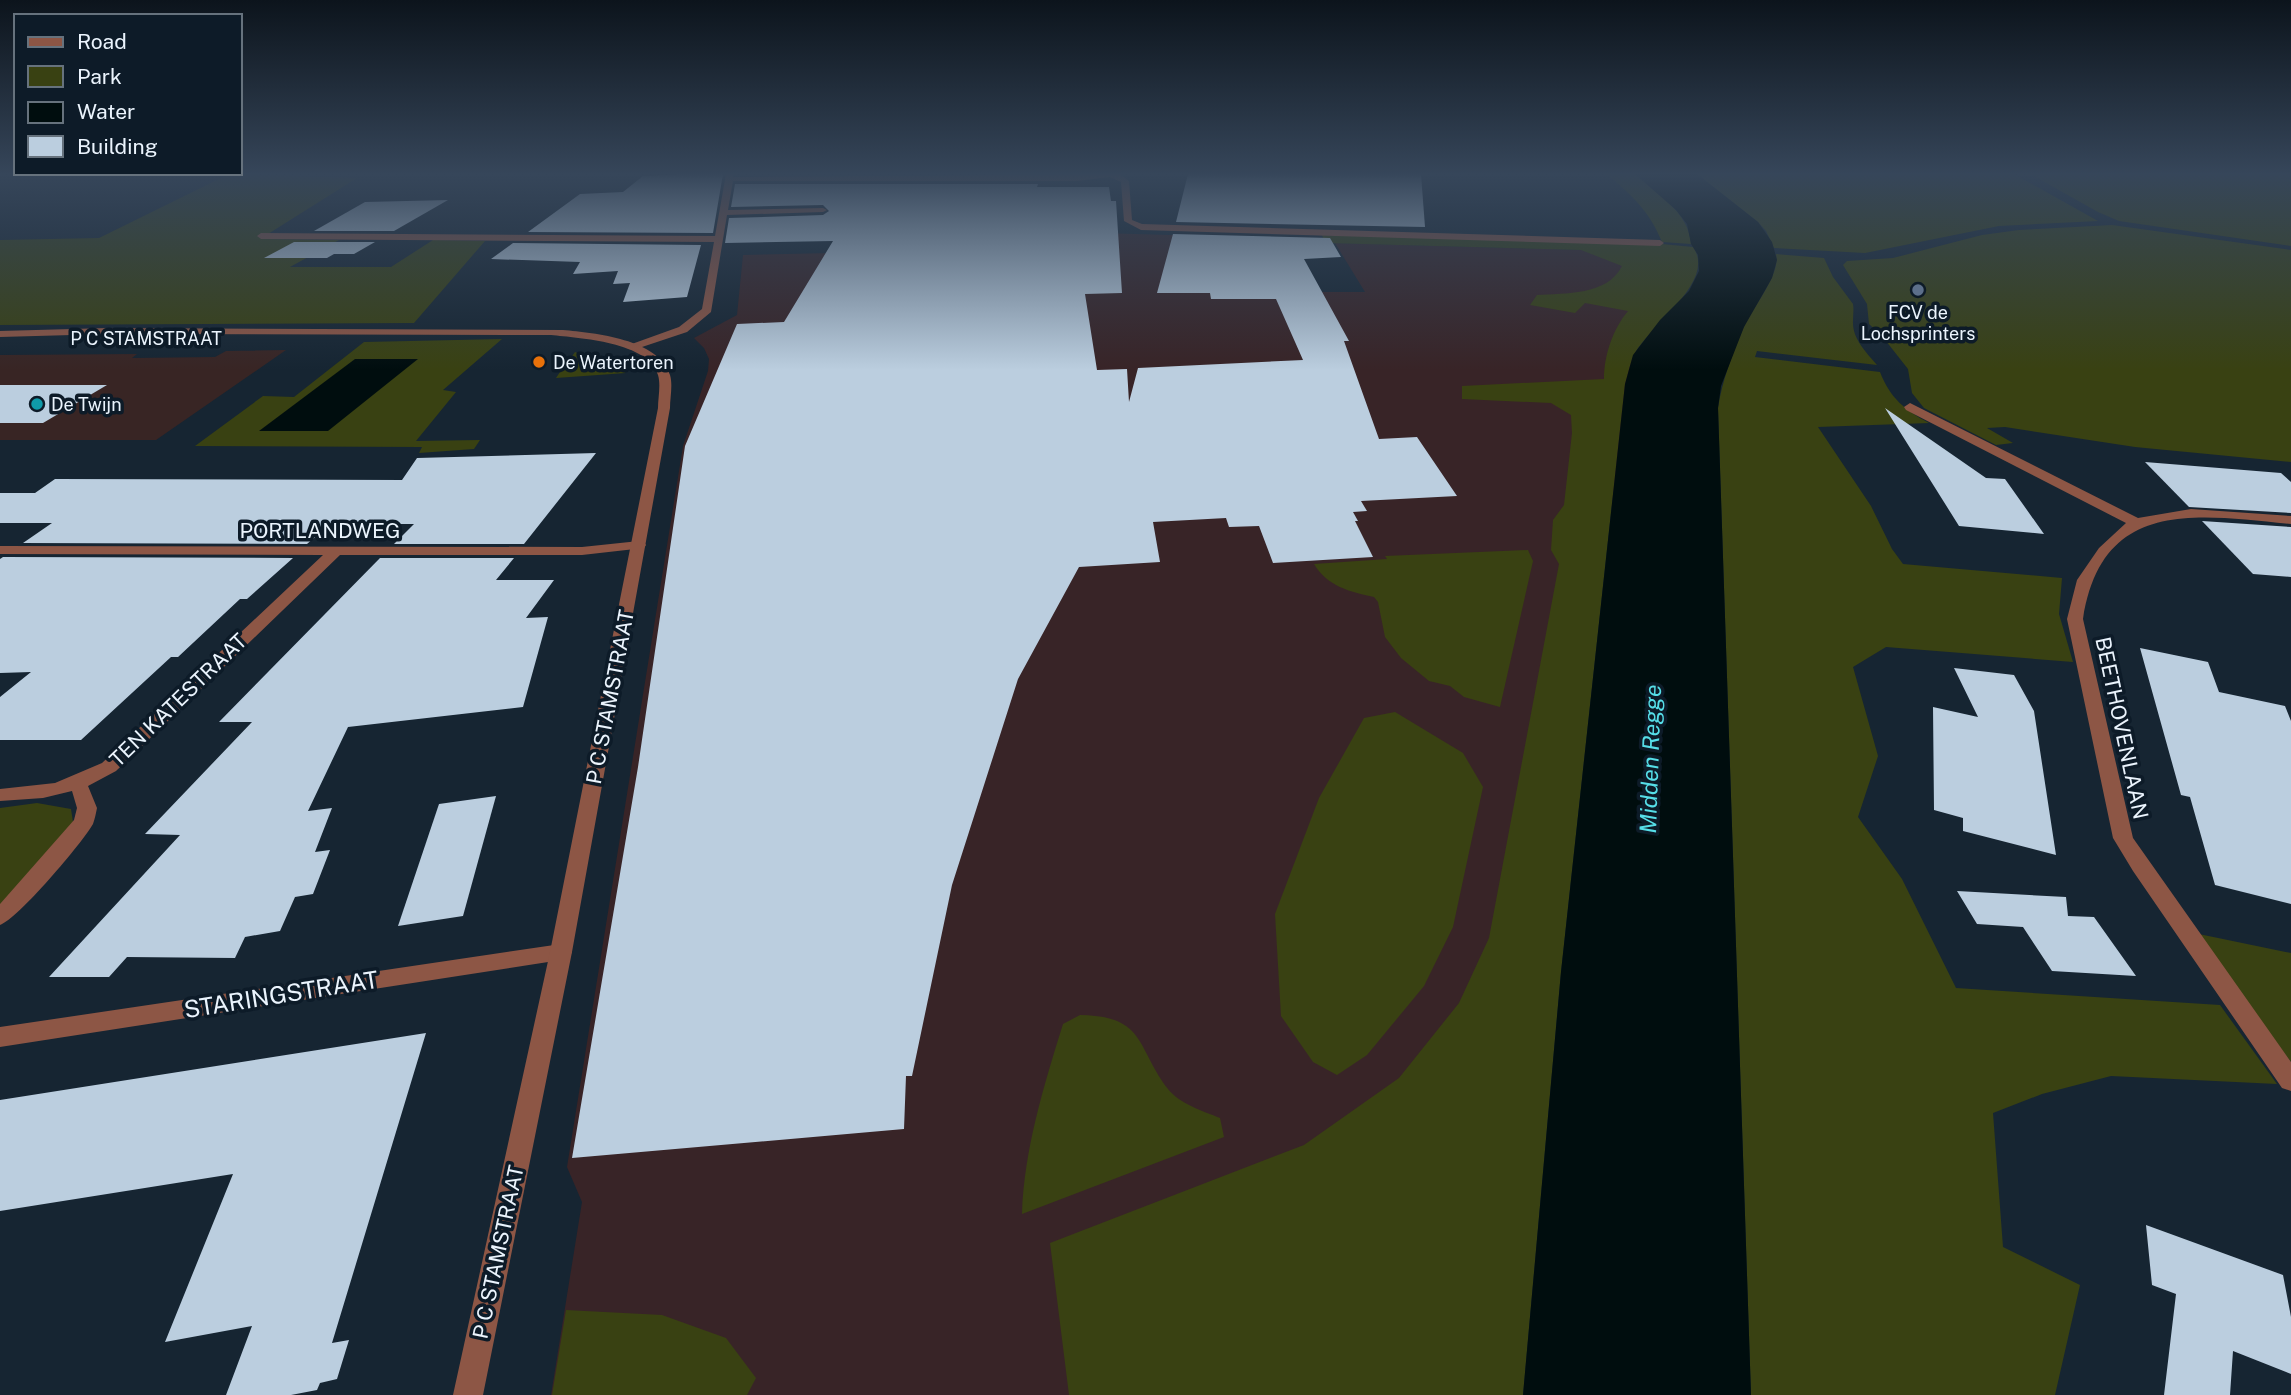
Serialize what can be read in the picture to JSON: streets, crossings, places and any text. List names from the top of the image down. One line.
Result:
{"streets":{"street":["P C STAMSTRAAT","PORTLANDWEG","TEN KATESTRAAT","BEETHOVENLAAN","STARINGSTRAAT"]},"crossings":[["P C STAMSTRAAT","PORTLANDWEG"],["P C STAMSTRAAT","STARINGSTRAAT"],["PORTLANDWEG","TEN KATESTRAAT"]],"water":["Midden Regge"],"places":["FCV de Lochsprinters","De Watertoren","De Twijn"],"legend":["Road","Park","Water","Building"]}
